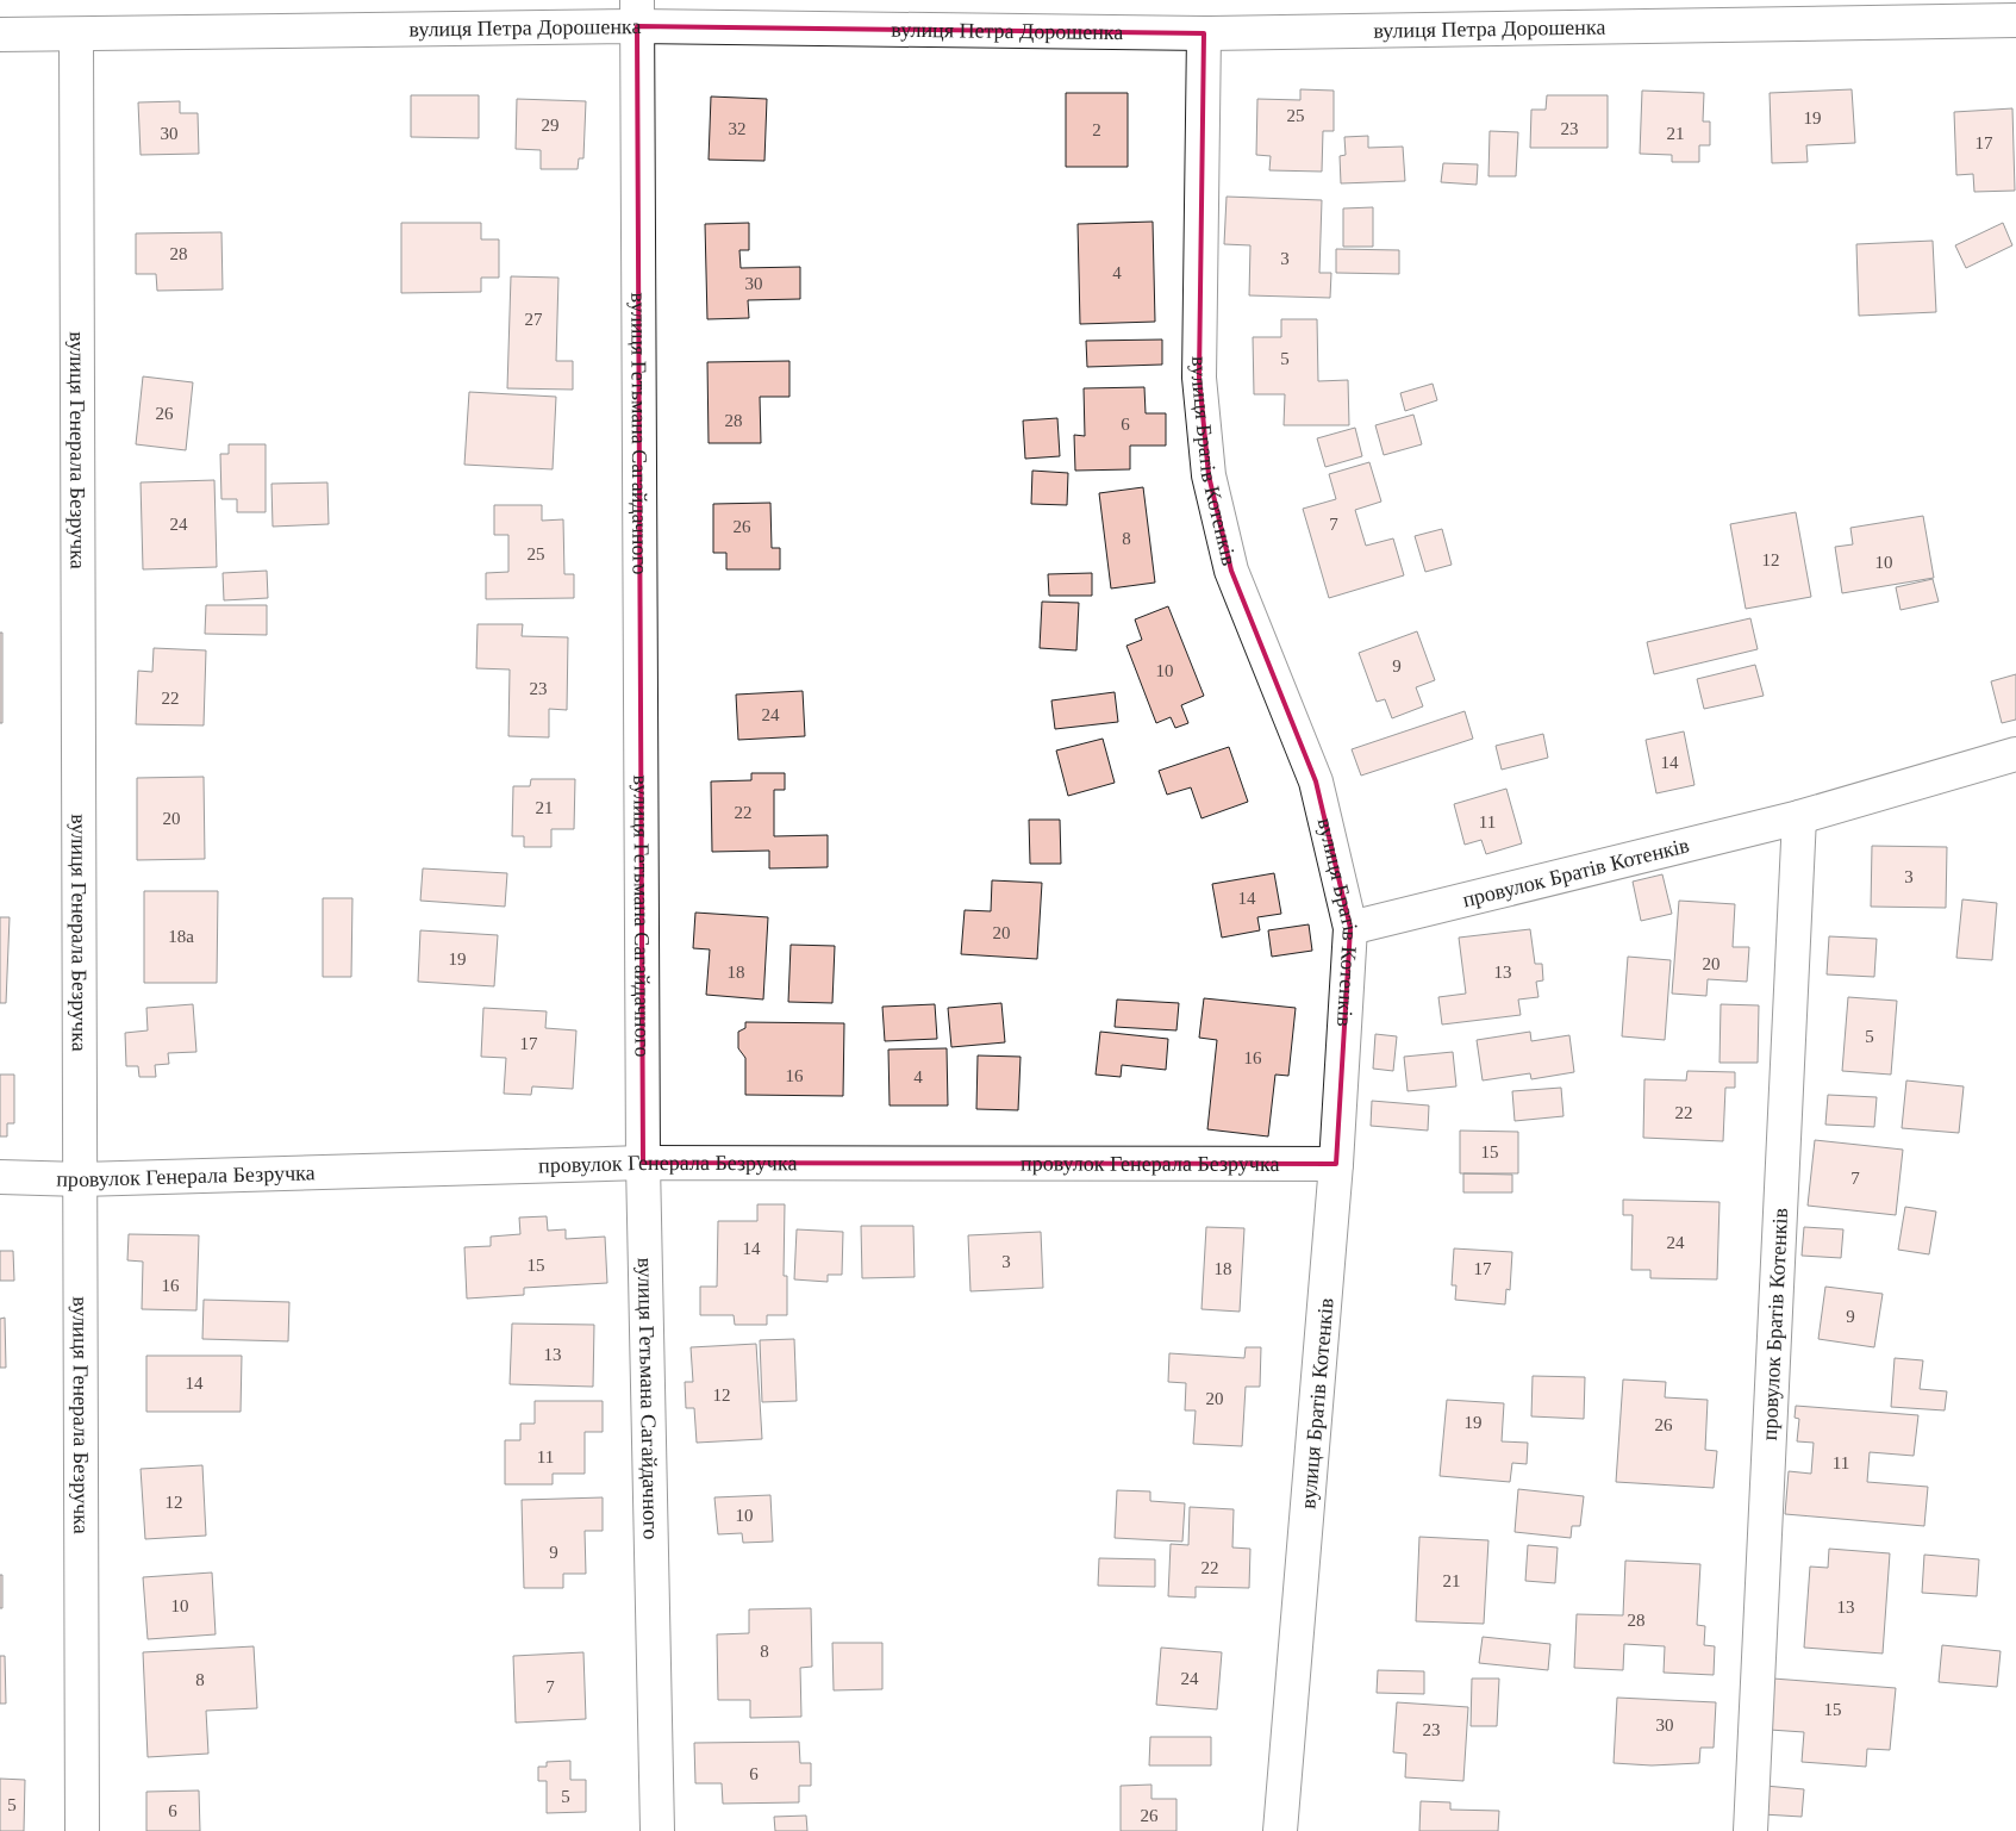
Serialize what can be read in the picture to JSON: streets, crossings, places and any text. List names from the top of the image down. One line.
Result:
{"streets":{"street":["вулиця Петра Дорошенка","вулиця Гетьмана Сагайдачного","вулиця Генерала Безручка","вулиця Братів Котенків","провулок Братів Котенків","провулок Генерала Безручка"]},"crossings":[["вулиця Петра Дорошенка","вулиця Гетьмана Сагайдачного"],["вулиця Петра Дорошенка","вулиця Генерала Безручка"],["вулиця Петра Дорошенка","вулиця Братів Котенків"],["вулиця Гетьмана Сагайдачного","провулок Генерала Безручка"],["вулиця Генерала Безручка","провулок Генерала Безручка"],["вулиця Братів Котенків","провулок Братів Котенків"],["вулиця Братів Котенків","провулок Генерала Безручка"]],"house_numbers":["25","19","29","32","23","2","30","21","17","28","3","4","30","27","5","26","28","6","24","7","26","8","25","12","10","9","10","23","22","24","14","21","22","20","11","3","14","20","18а","19","20","18","13","5","17","16","16","4","22","15","7","24","14","3","15","18","17","16","9","13","14","12","20","19","26","11","11","12","10","9","22","21","10","13","28","8","24","8","7","15","30","23","6","5","5","6","26"]}
